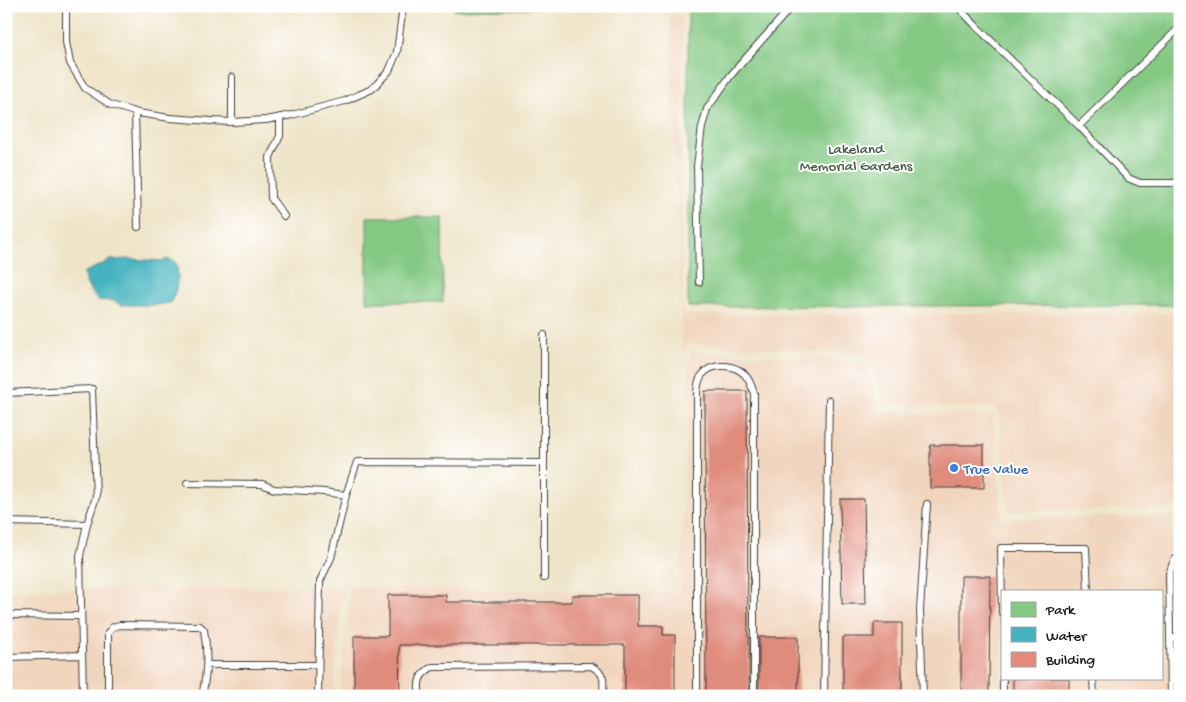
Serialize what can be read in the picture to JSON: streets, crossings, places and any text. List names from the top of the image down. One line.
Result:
{"parks":["Lakeland Memorial Gardens"],"places":["True Value"],"legend":["Park","Water","Building"]}
